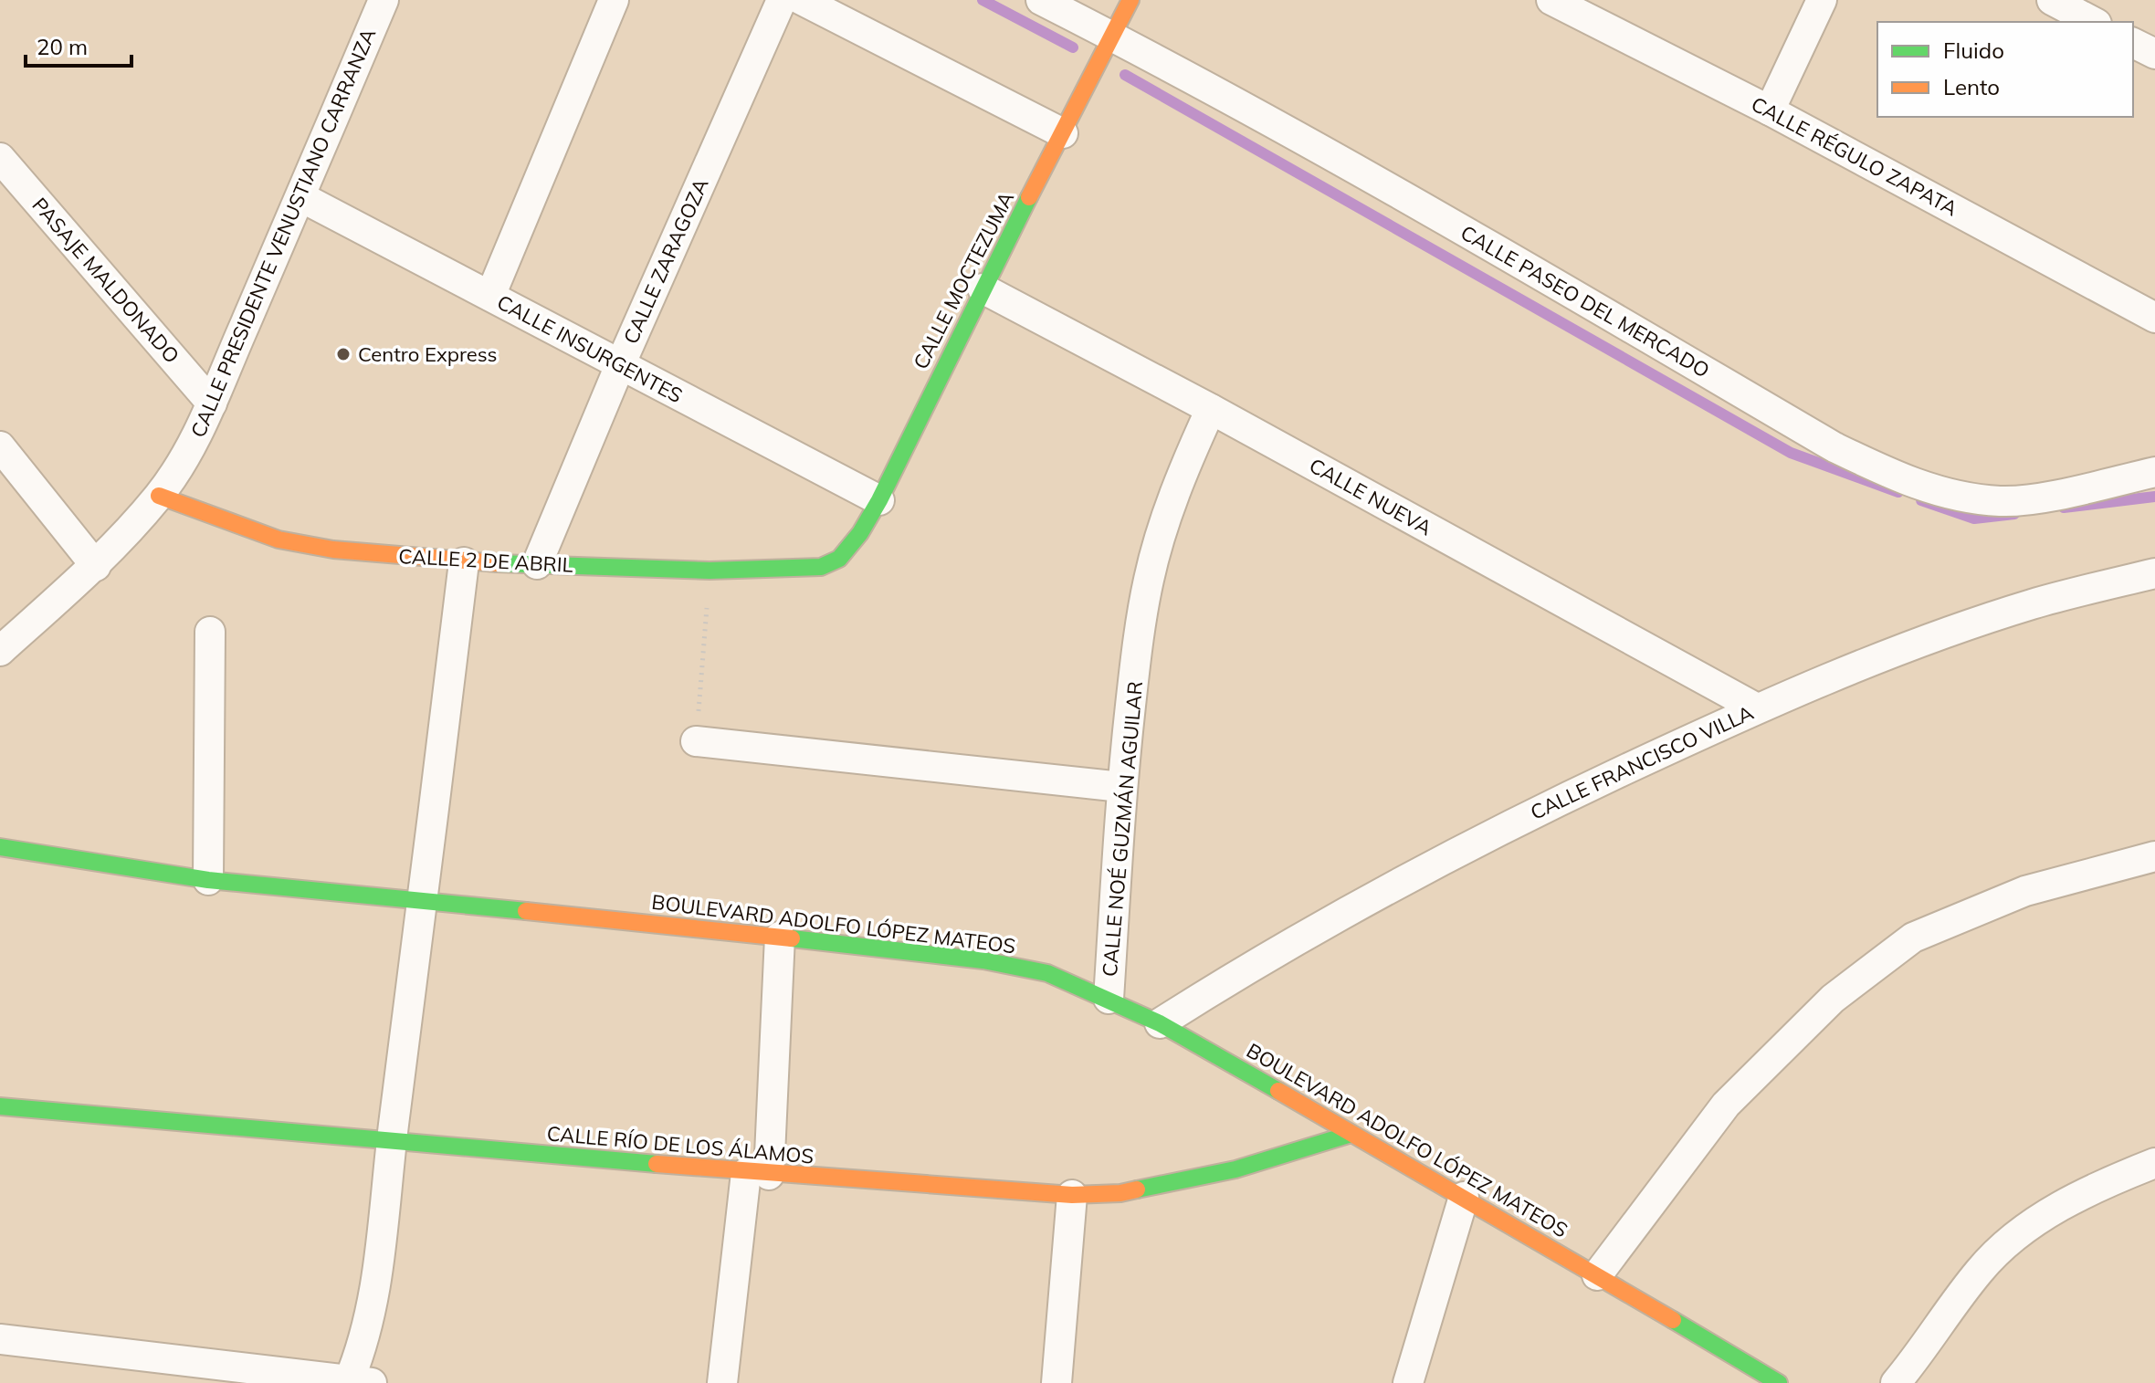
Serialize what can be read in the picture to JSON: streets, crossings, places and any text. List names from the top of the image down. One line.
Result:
{"streets":{"street":["CALLE RÉGULO ZAPATA","CALLE PRESIDENTE VENUSTIANO CARRANZA","CALLE ZARAGOZA","PASAJE MALDONADO","CALLE MOCTEZUMA","CALLE PASEO DEL MERCADO","CALLE INSURGENTES","CALLE NUEVA","CALLE 2 DE ABRIL","CALLE FRANCISCO VILLA","CALLE NOÉ GUZMÁN AGUILAR","BOULEVARD ADOLFO LÓPEZ MATEOS","CALLE RÍO DE LOS ÁLAMOS"]},"crossings":[["CALLE PRESIDENTE VENUSTIANO CARRANZA","PASAJE MALDONADO"],["CALLE PRESIDENTE VENUSTIANO CARRANZA","CALLE INSURGENTES"],["CALLE PRESIDENTE VENUSTIANO CARRANZA","CALLE 2 DE ABRIL"],["CALLE ZARAGOZA","CALLE INSURGENTES"],["CALLE ZARAGOZA","CALLE 2 DE ABRIL"],["CALLE MOCTEZUMA","CALLE PASEO DEL MERCADO"],["CALLE MOCTEZUMA","CALLE INSURGENTES"],["CALLE MOCTEZUMA","CALLE NUEVA"],["CALLE MOCTEZUMA","CALLE 2 DE ABRIL"],["CALLE NUEVA","CALLE FRANCISCO VILLA"],["CALLE NUEVA","CALLE NOÉ GUZMÁN AGUILAR"],["CALLE FRANCISCO VILLA","BOULEVARD ADOLFO LÓPEZ MATEOS"],["CALLE NOÉ GUZMÁN AGUILAR","BOULEVARD ADOLFO LÓPEZ MATEOS"],["BOULEVARD ADOLFO LÓPEZ MATEOS","CALLE RÍO DE LOS ÁLAMOS"]],"places":["Centro Express"],"legend":["Fluido","Lento"],"scale_bar":"20 m"}
